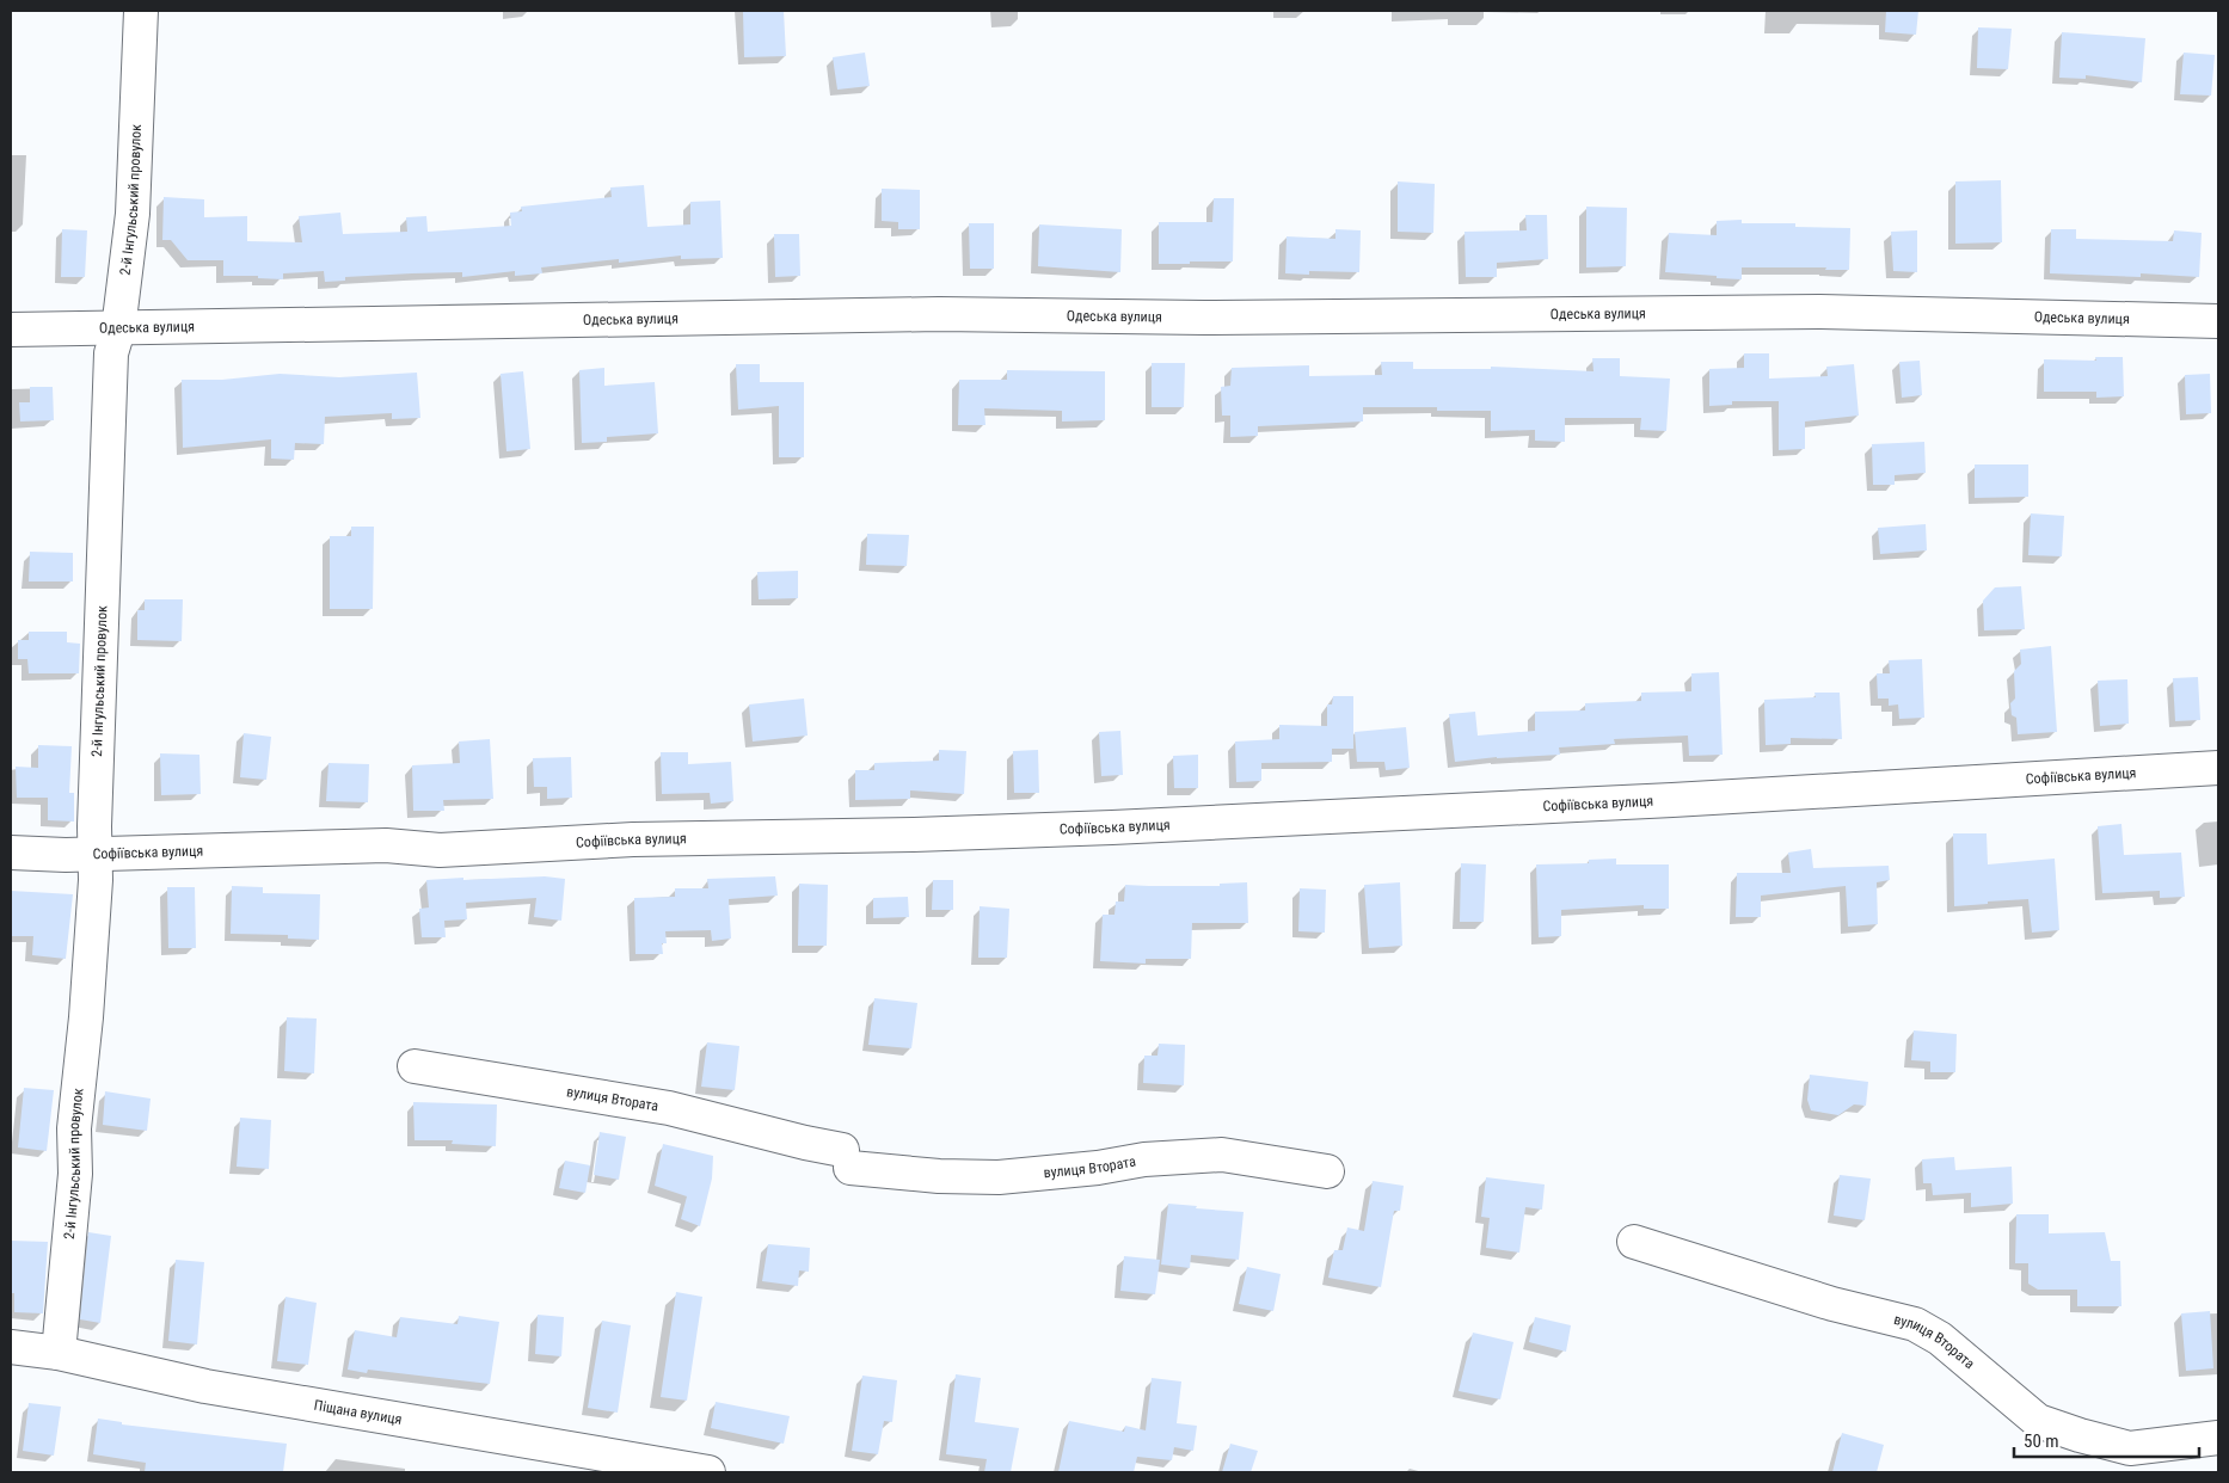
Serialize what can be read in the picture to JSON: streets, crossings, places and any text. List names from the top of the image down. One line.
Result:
{"streets":{"street":["2-й Інгульський провулок","Одеська вулиця","Софіївська вулиця","вулиця Втората","Піщана вулиця"]},"crossings":[["2-й Інгульський провулок","Одеська вулиця"],["2-й Інгульський провулок","Софіївська вулиця"],["2-й Інгульський провулок","Піщана вулиця"]],"scale_bar":"50 m"}
